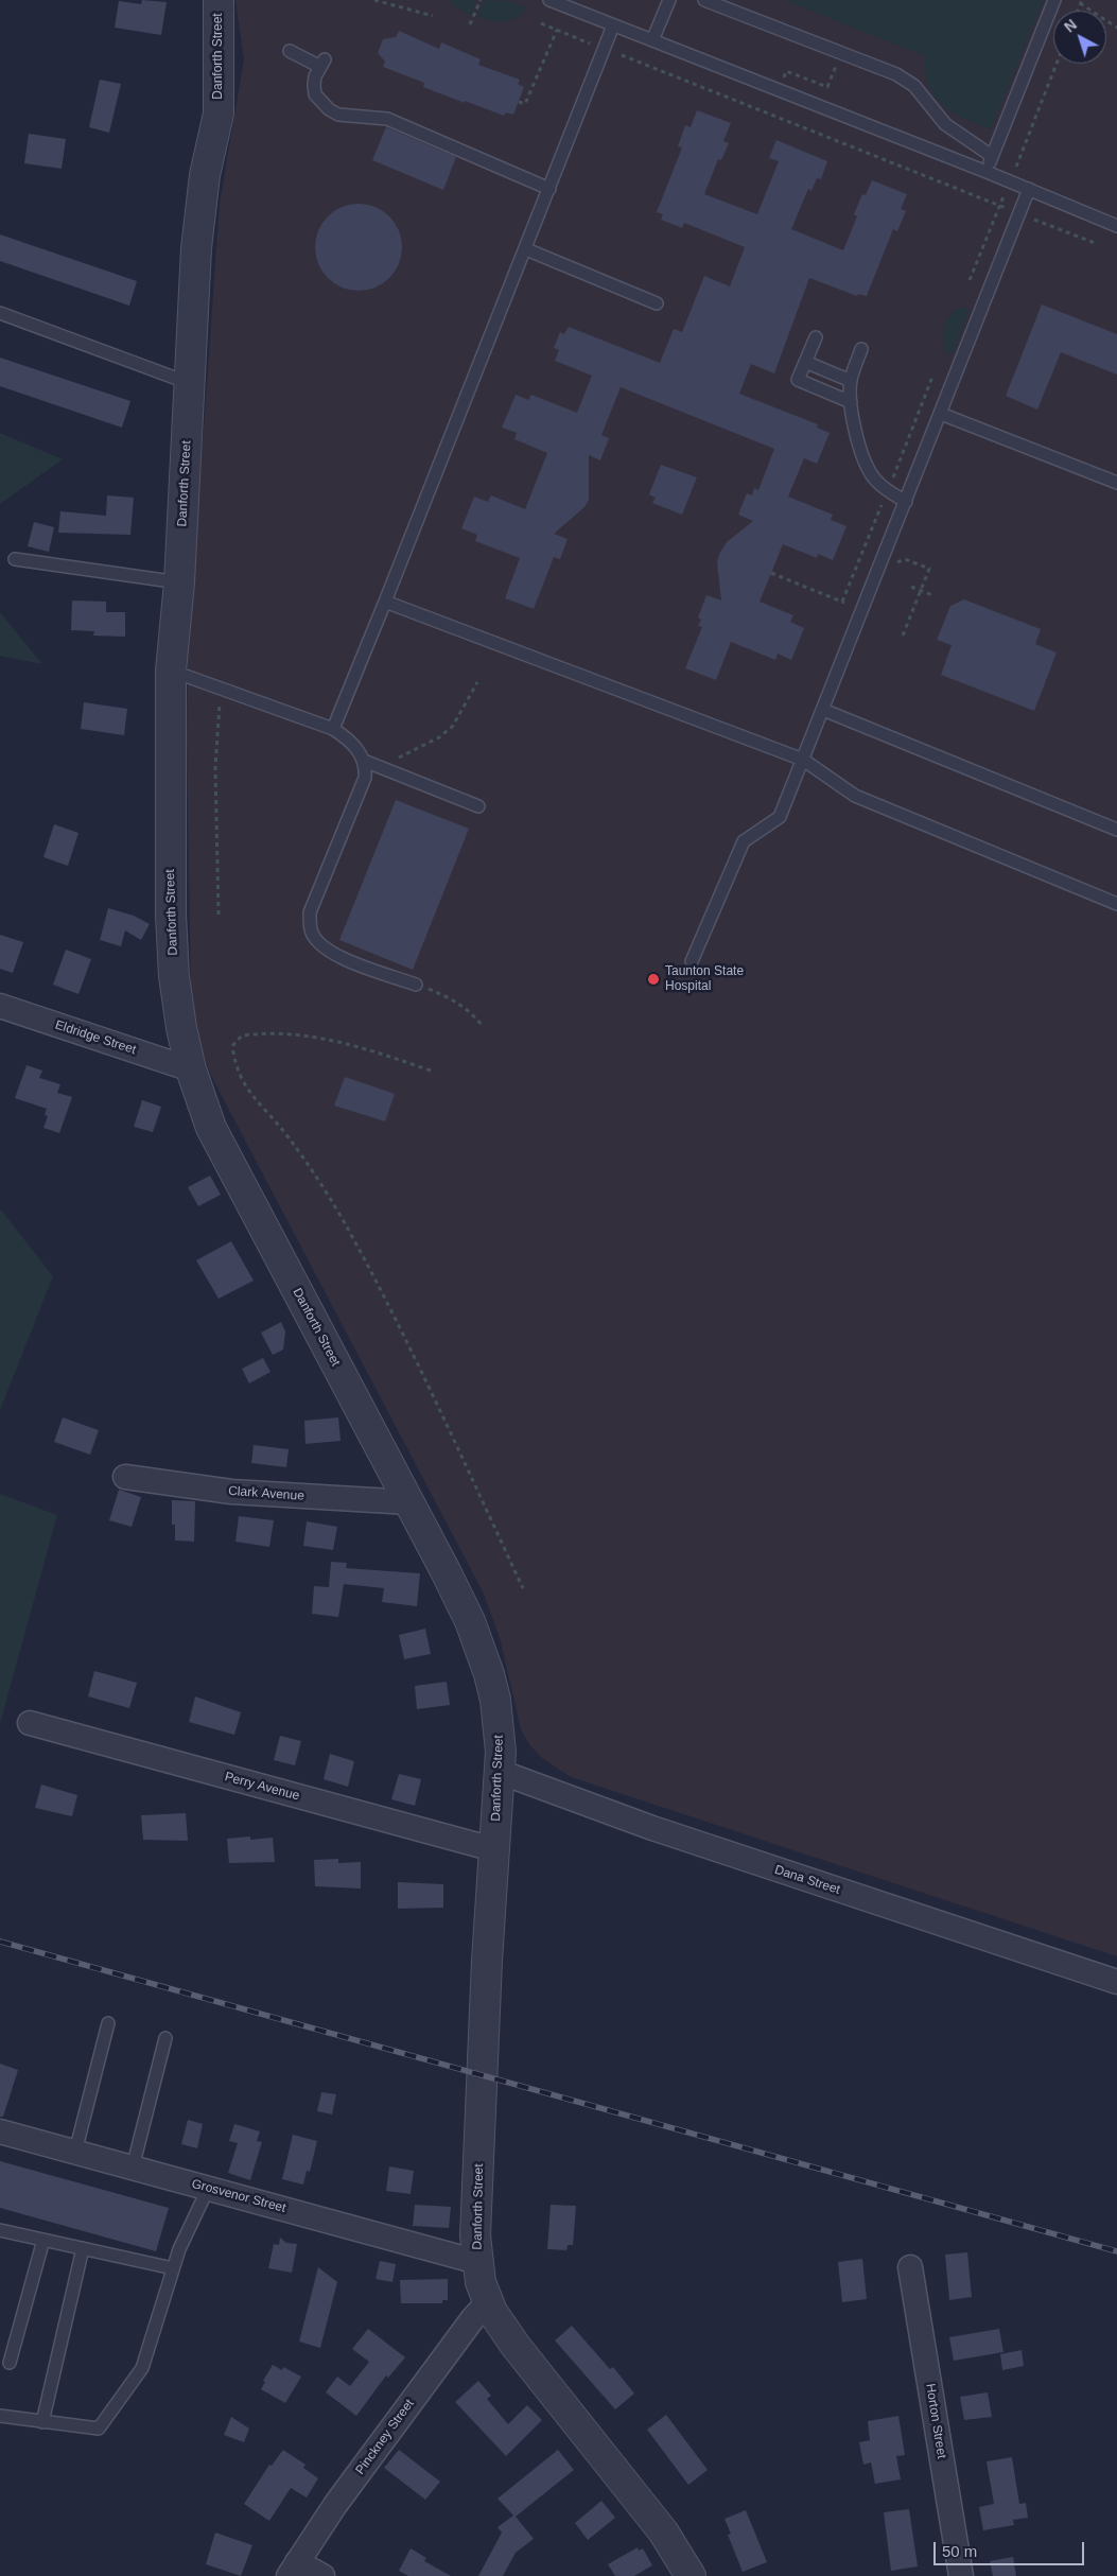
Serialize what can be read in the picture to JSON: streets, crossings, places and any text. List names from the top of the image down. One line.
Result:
{"streets":{"street":["Danforth Street","Eldridge Street","Clark Avenue","Perry Avenue","Dana Street","Grosvenor Street","Horton Street","Pinckney Street"]},"crossings":[["Danforth Street","Eldridge Street"],["Danforth Street","Clark Avenue"],["Danforth Street","Perry Avenue"],["Danforth Street","Dana Street"],["Danforth Street","Grosvenor Street"],["Danforth Street","Pinckney Street"]],"places":["Taunton State Hospital"],"scale_bar":"50 m","north":"top left"}
